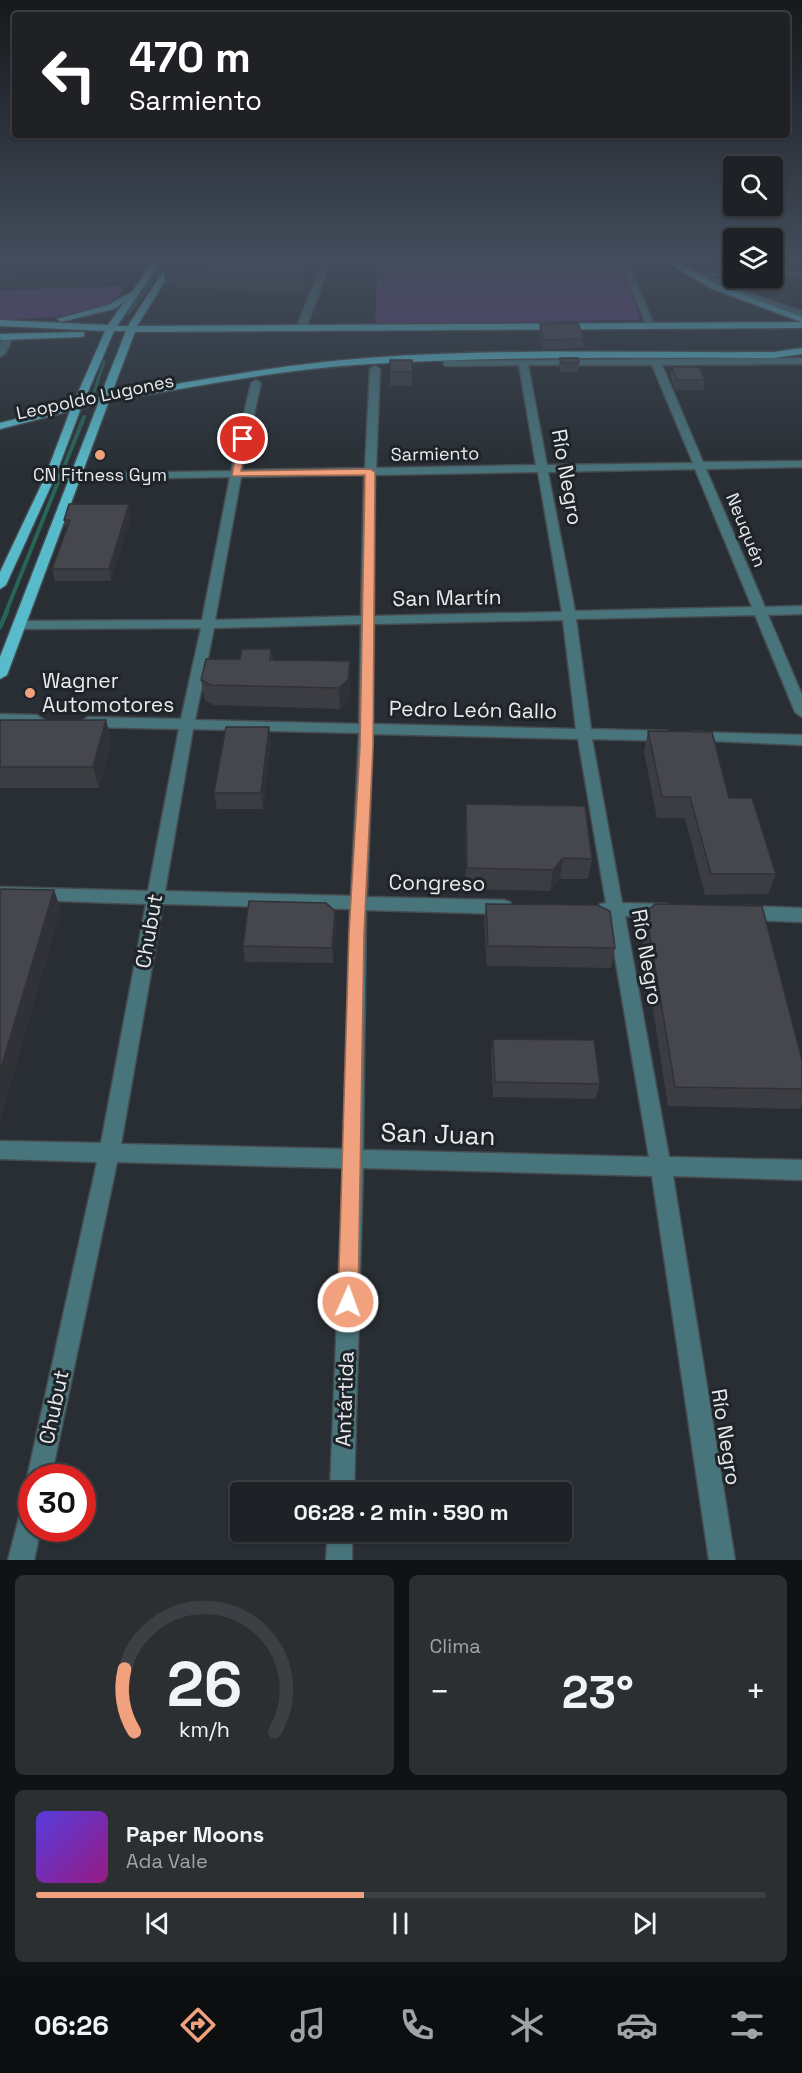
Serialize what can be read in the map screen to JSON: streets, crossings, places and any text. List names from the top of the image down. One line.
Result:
{"streets":{"main road":["Leopoldo Lugones"],"street":["Sarmiento","Río Negro","Neuquén","San Martín","Pedro León Gallo","Congreso","Chubut","San Juan","Antártida"]},"crossings":[["Leopoldo Lugones","Chubut"],["Leopoldo Lugones","Antártida"],["Sarmiento","Río Negro"],["Sarmiento","Neuquén"],["Sarmiento","Chubut"],["Sarmiento","Antártida"],["Río Negro","San Martín"],["Río Negro","Pedro León Gallo"],["Río Negro","San Juan"],["Neuquén","San Martín"],["San Martín","Chubut"],["San Martín","Antártida"],["Pedro León Gallo","Chubut"],["Pedro León Gallo","Antártida"],["Congreso","Chubut"],["Congreso","Antártida"],["Chubut","San Juan"],["San Juan","Antártida"]],"places":["CN Fitness Gym","Wagner Automotores"],"page":{"turn":["470 m","Sarmiento"],"limit":"30","trip":"06:28 · 2 min · 590 m","tile":"Clima","heat":["−","23°","+"],"song":["Paper Moons","Ada Vale"],"tabs":"06:26","gauge":["26","km/h"]}}
